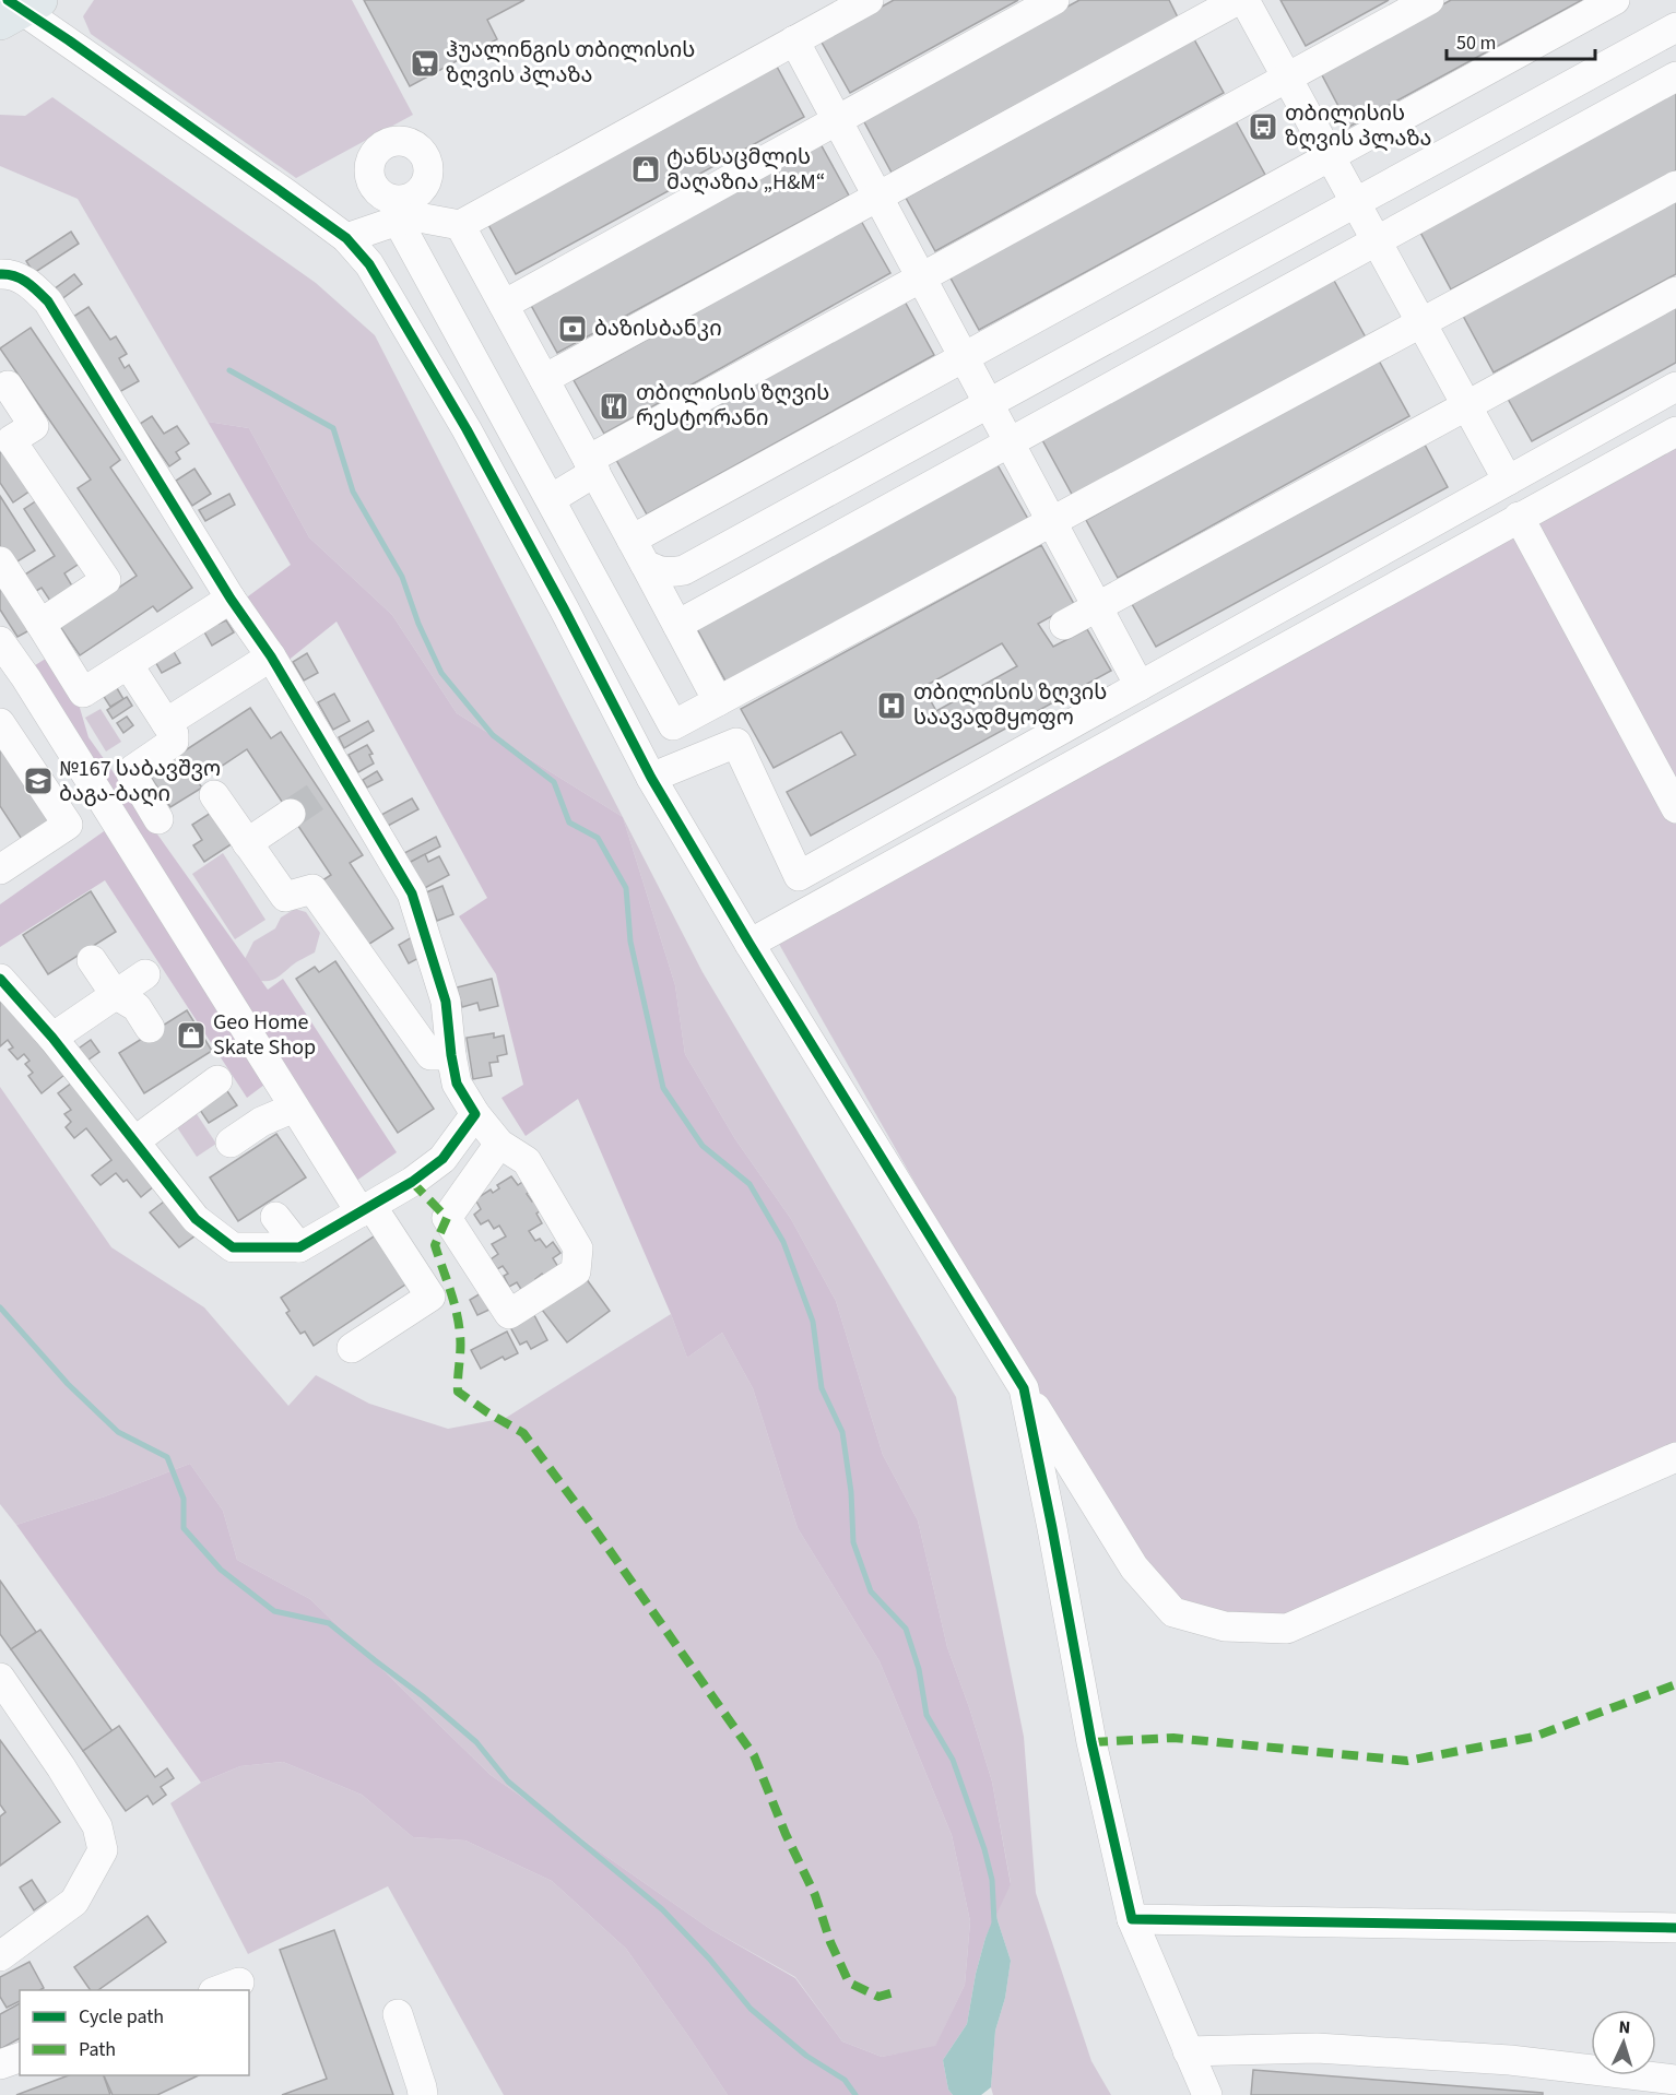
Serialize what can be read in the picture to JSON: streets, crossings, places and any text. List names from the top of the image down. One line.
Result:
{"places":{"supermarket":["ჰუალინგის თბილისის ზღვის პლაზა"],"bus stop":["თბილისის ზღვის პლაზა"],"shop":["ტანსაცმლის მაღაზია „H&M“","Geo Home Skate Shop"],"bank":["ბაზისბანკი"],"restaurant":["თბილისის ზღვის რესტორანი"],"hospital":["თბილისის ზღვის საავადმყოფო"],"school or university":["№167 საბავშვო ბაგა-ბაღი"]},"legend":["Cycle path","Path"],"scale_bar":"50 m","north":"top"}
